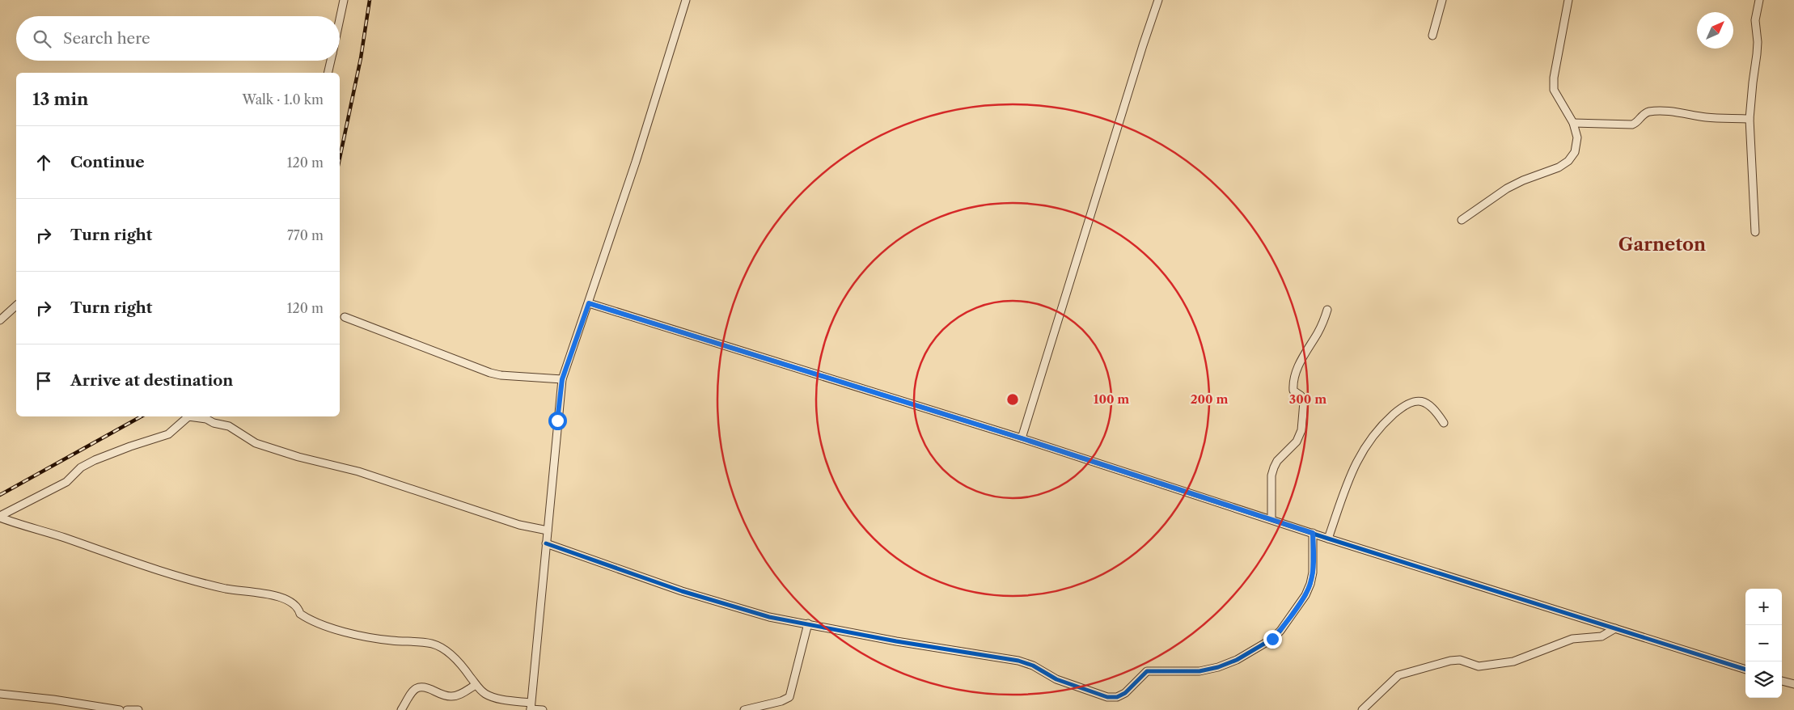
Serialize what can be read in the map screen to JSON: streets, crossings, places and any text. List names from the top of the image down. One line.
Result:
{"districts":["Garneton"],"north":"top right","page":{"search":"Search here","heading":["13 min","Walk · 1.0 km"],"list":[["Continue","120 m"],["Turn right","770 m"],["Turn right","120 m"],"Arrive at destination"],"map_buttons":["+","−"]},"rings":["100 m","200 m","300 m"]}
